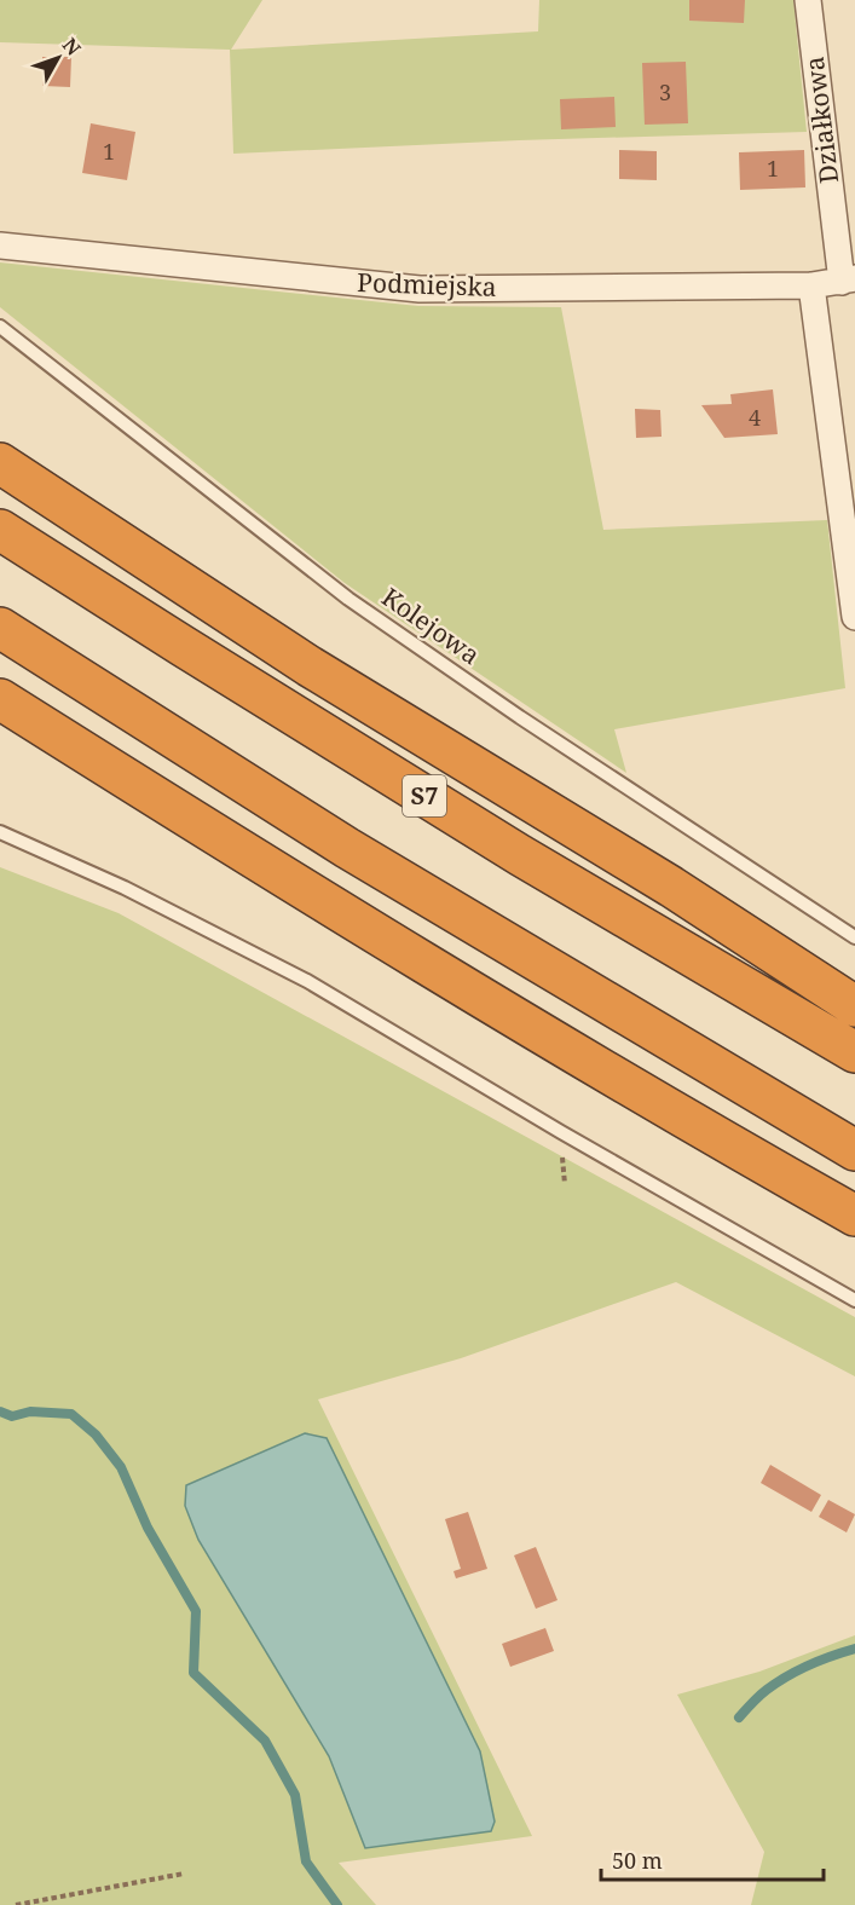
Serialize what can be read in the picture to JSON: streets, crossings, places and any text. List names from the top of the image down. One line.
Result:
{"streets":{"highway":["S7"],"street":["Działkowa","Podmiejska"],"lane":["Kolejowa"]},"crossings":[["Działkowa","Podmiejska"]],"house_numbers":["3","1","1","4"],"scale_bar":"50 m","north":"top right"}
